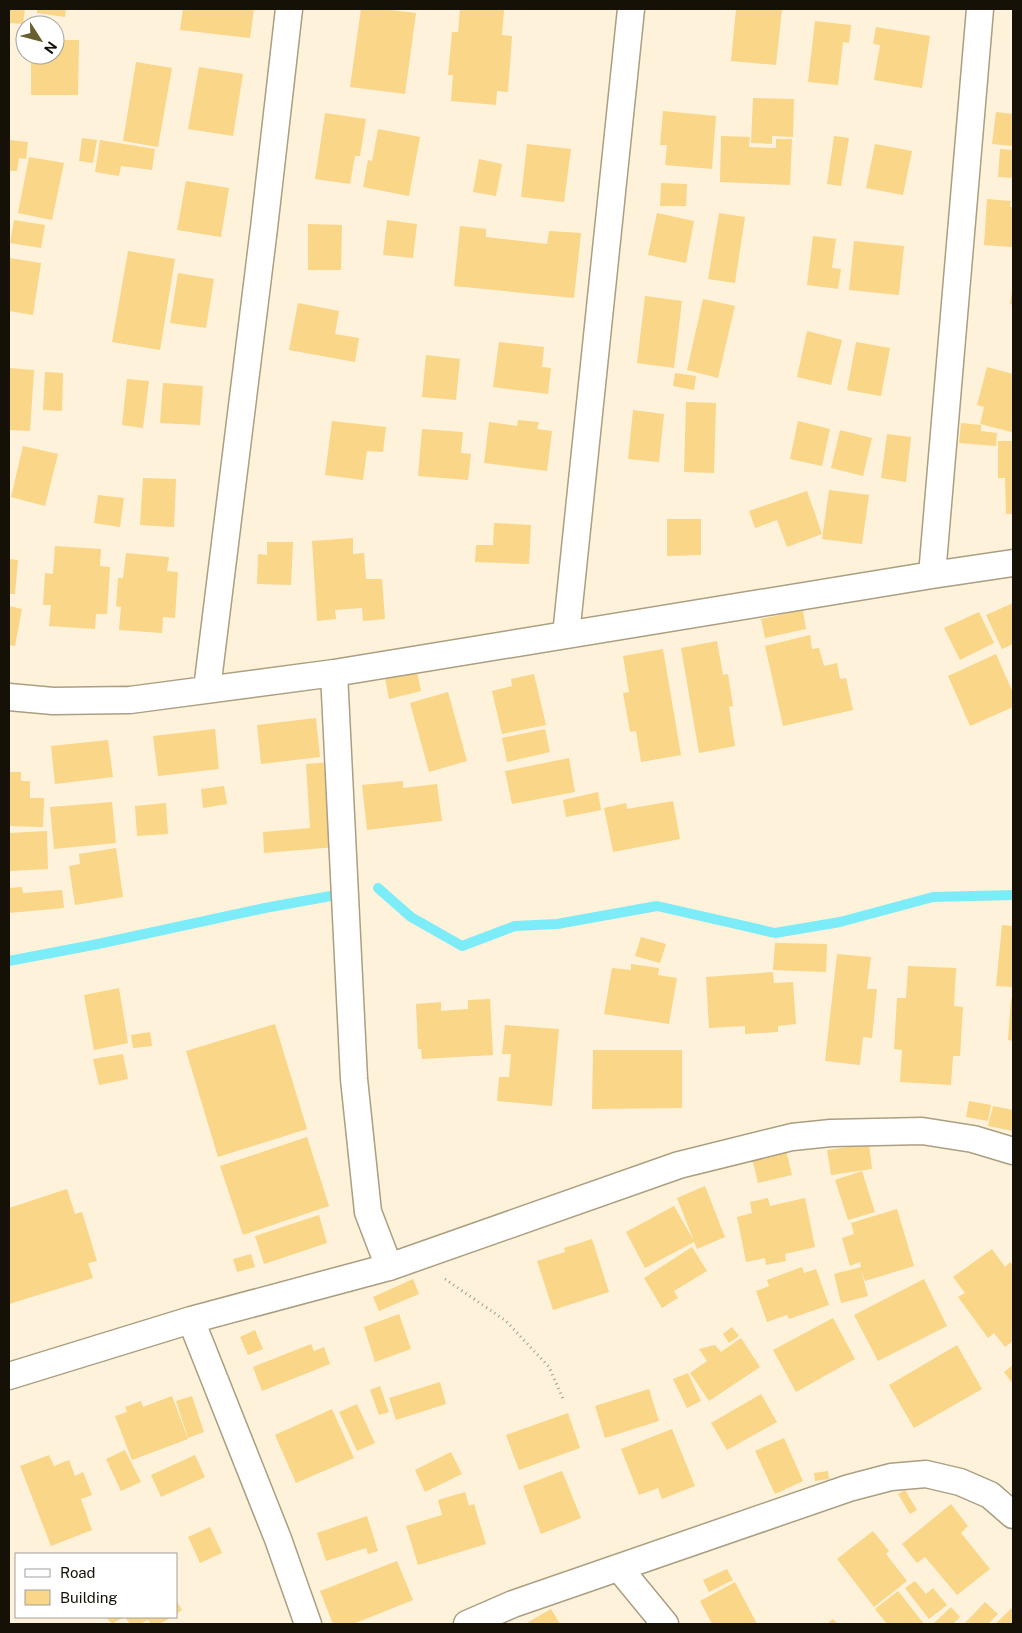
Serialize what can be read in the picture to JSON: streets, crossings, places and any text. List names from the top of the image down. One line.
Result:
{"legend":["Road","Building"],"north":"bottom right"}
